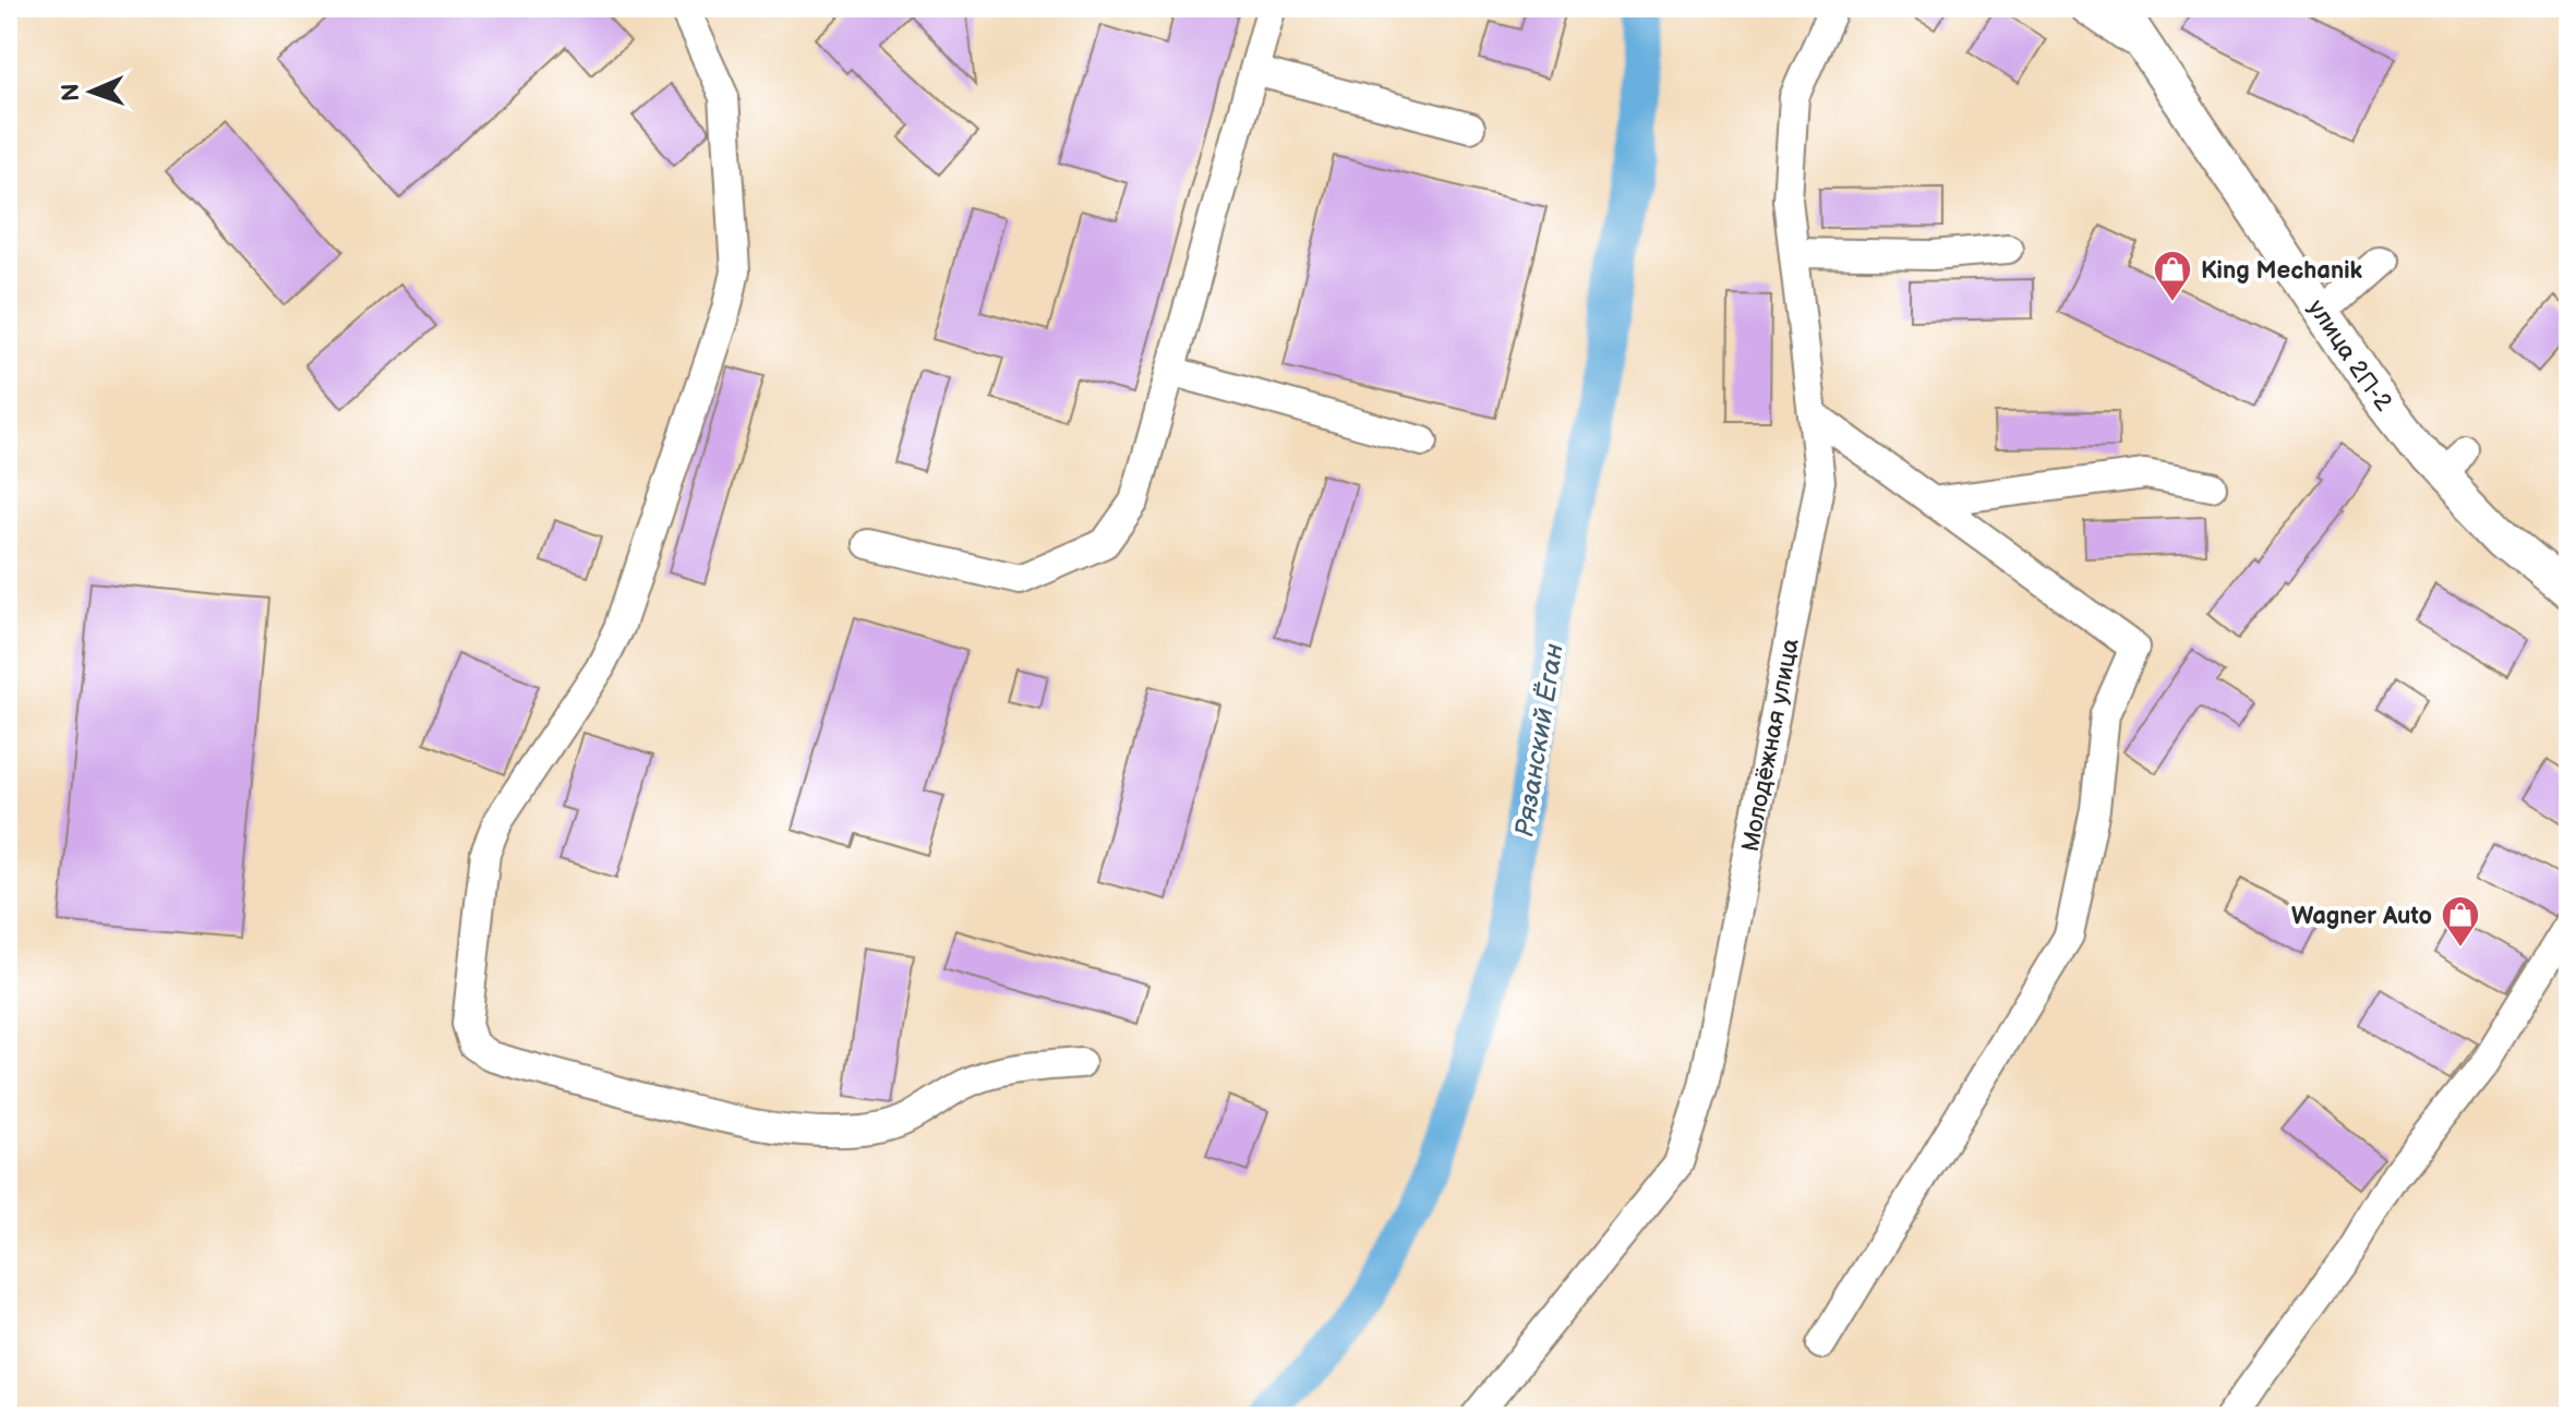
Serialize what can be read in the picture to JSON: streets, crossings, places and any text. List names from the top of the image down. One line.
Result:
{"streets":{"main road":["улица 2П-2"],"street":["Молодёжная улица"]},"water":["Рязанский Ёган"],"places":{"shop":["King Mechanik","Wagner Auto"]},"north":"left"}
